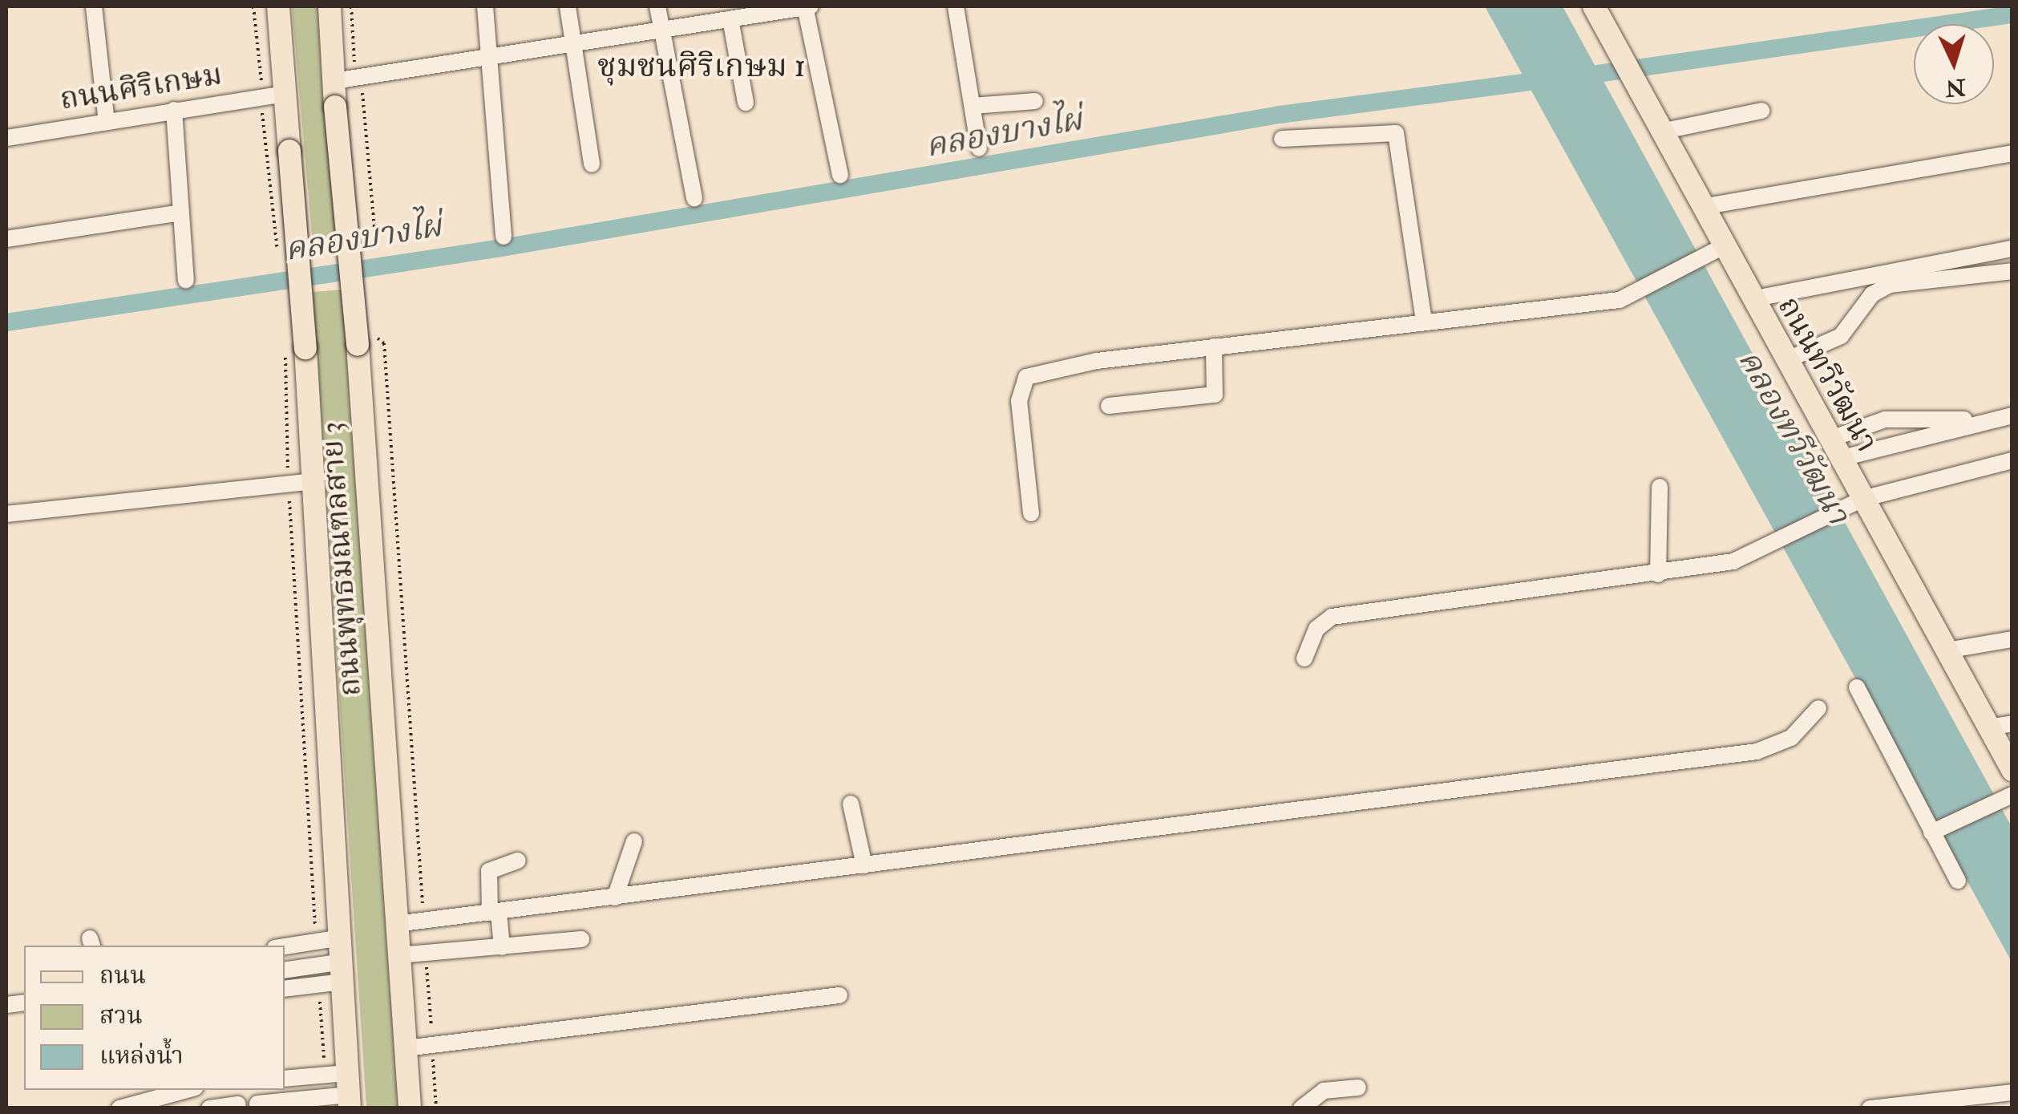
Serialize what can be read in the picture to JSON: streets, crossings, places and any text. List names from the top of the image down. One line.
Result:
{"streets":{"main road":["ถนนทวีวัฒนา","ถนนพุทธมณฑลสาย 3"],"street":["ถนนศิริเกษม"]},"crossings":[["ถนนศิริเกษม","ถนนพุทธมณฑลสาย 3"]],"districts":["ชุมชนศิริเกษม 1"],"water":["คลองบางไผ่","คลองทวีวัฒนา"],"legend":["ถนน","สวน","แหล่งน้ำ"],"north":"bottom"}
